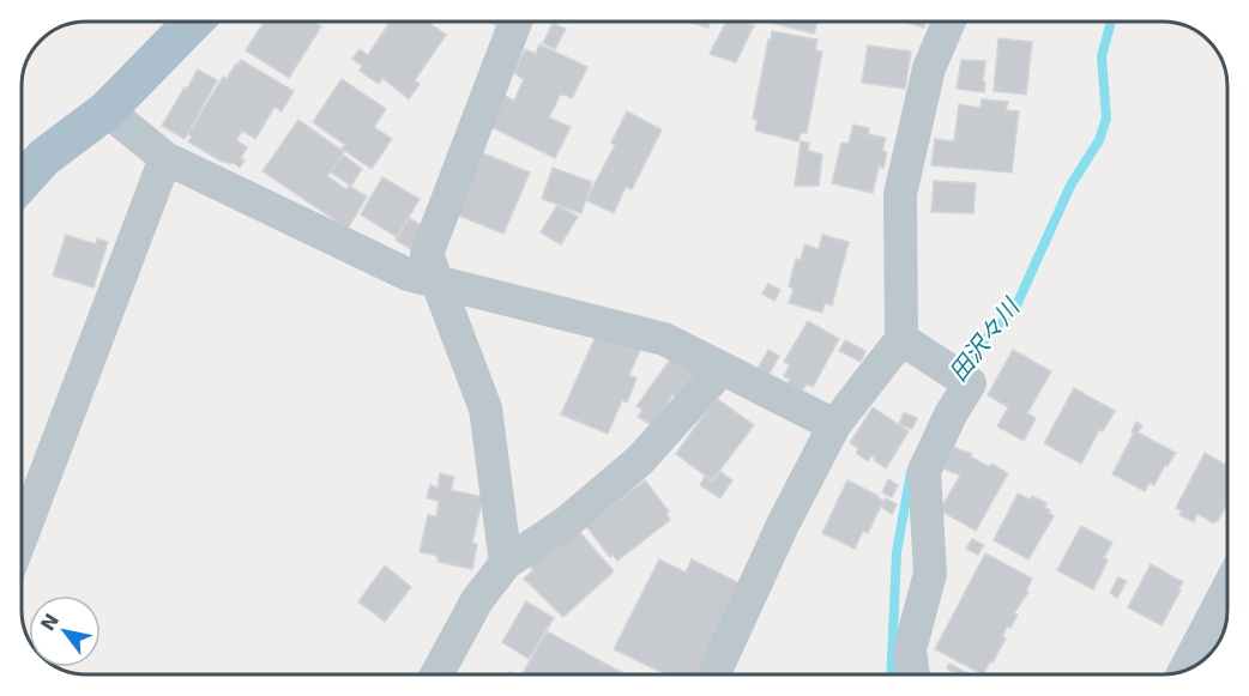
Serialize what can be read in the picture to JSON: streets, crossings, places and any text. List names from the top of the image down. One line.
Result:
{"water":["田沢々川"],"north":"top left"}
